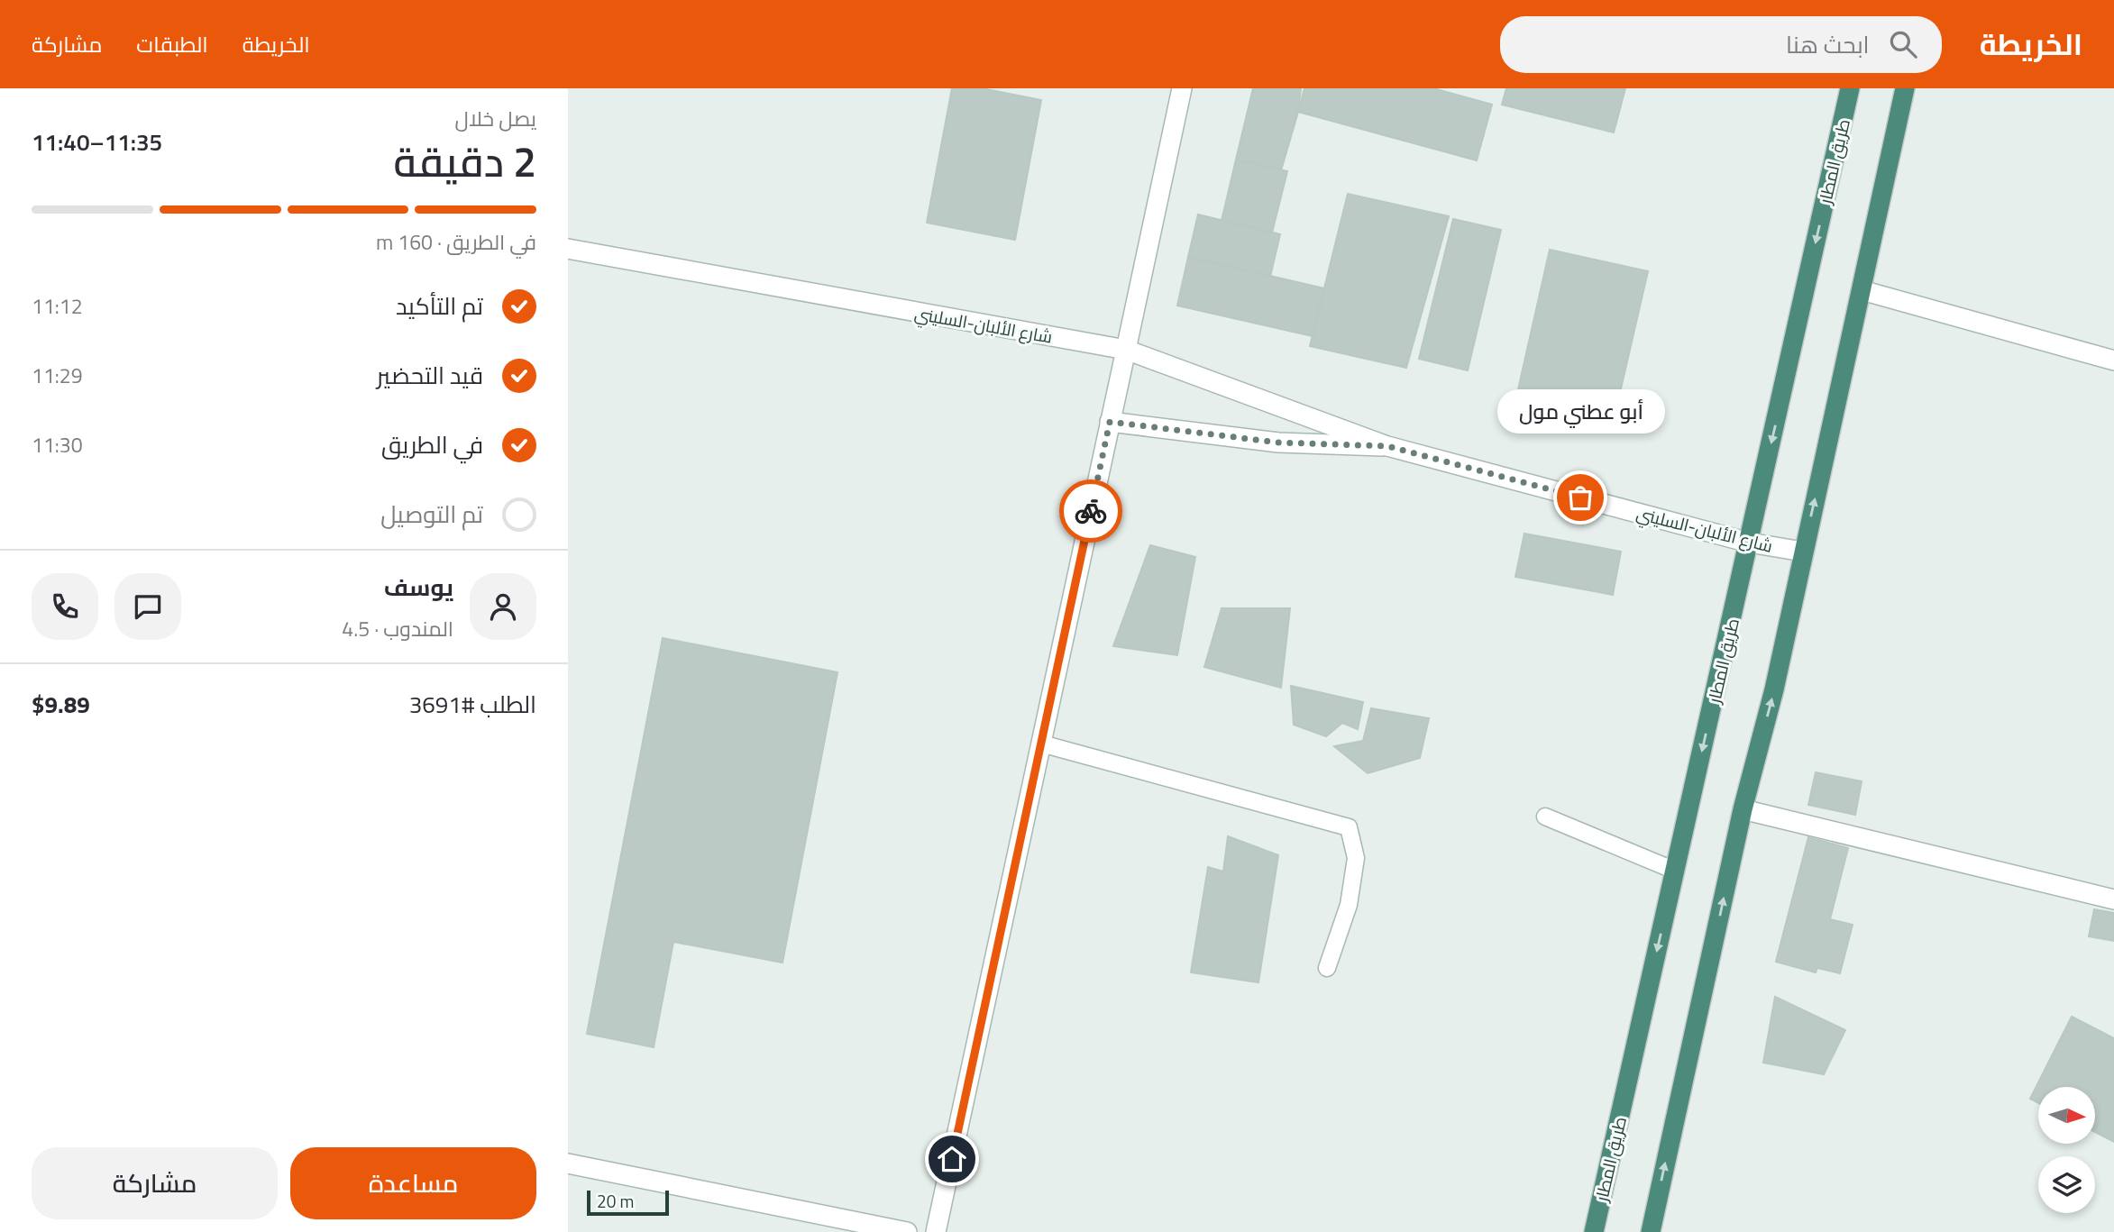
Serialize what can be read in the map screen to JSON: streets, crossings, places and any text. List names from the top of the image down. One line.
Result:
{"streets":{"highway":["طريق المطار"],"street":["شارع الألبان-السليني"]},"crossings":[["طريق المطار","شارع الألبان-السليني"]],"places":["أبو عطني مول"],"scale_bar":"20 m","north":"right","page":{"header":"الخريطة","search":"ابحث هنا","nav":["الخريطة","الطبقات","مشاركة"],"heading":["2 دقيقة","يصل خلال","11:35–11:40"],"panel":["يوسف","المندوب · 4.5","الطلب #3691","$9.89"],"bar":"في الطريق · 160 m","list":[["تم التأكيد","11:12"],["قيد التحضير","11:29"],["في الطريق","11:30"],"تم التوصيل"],"bubble":"أبو عطني مول","buttons":["مساعدة","مشاركة"],"scale":"20 m"}}
